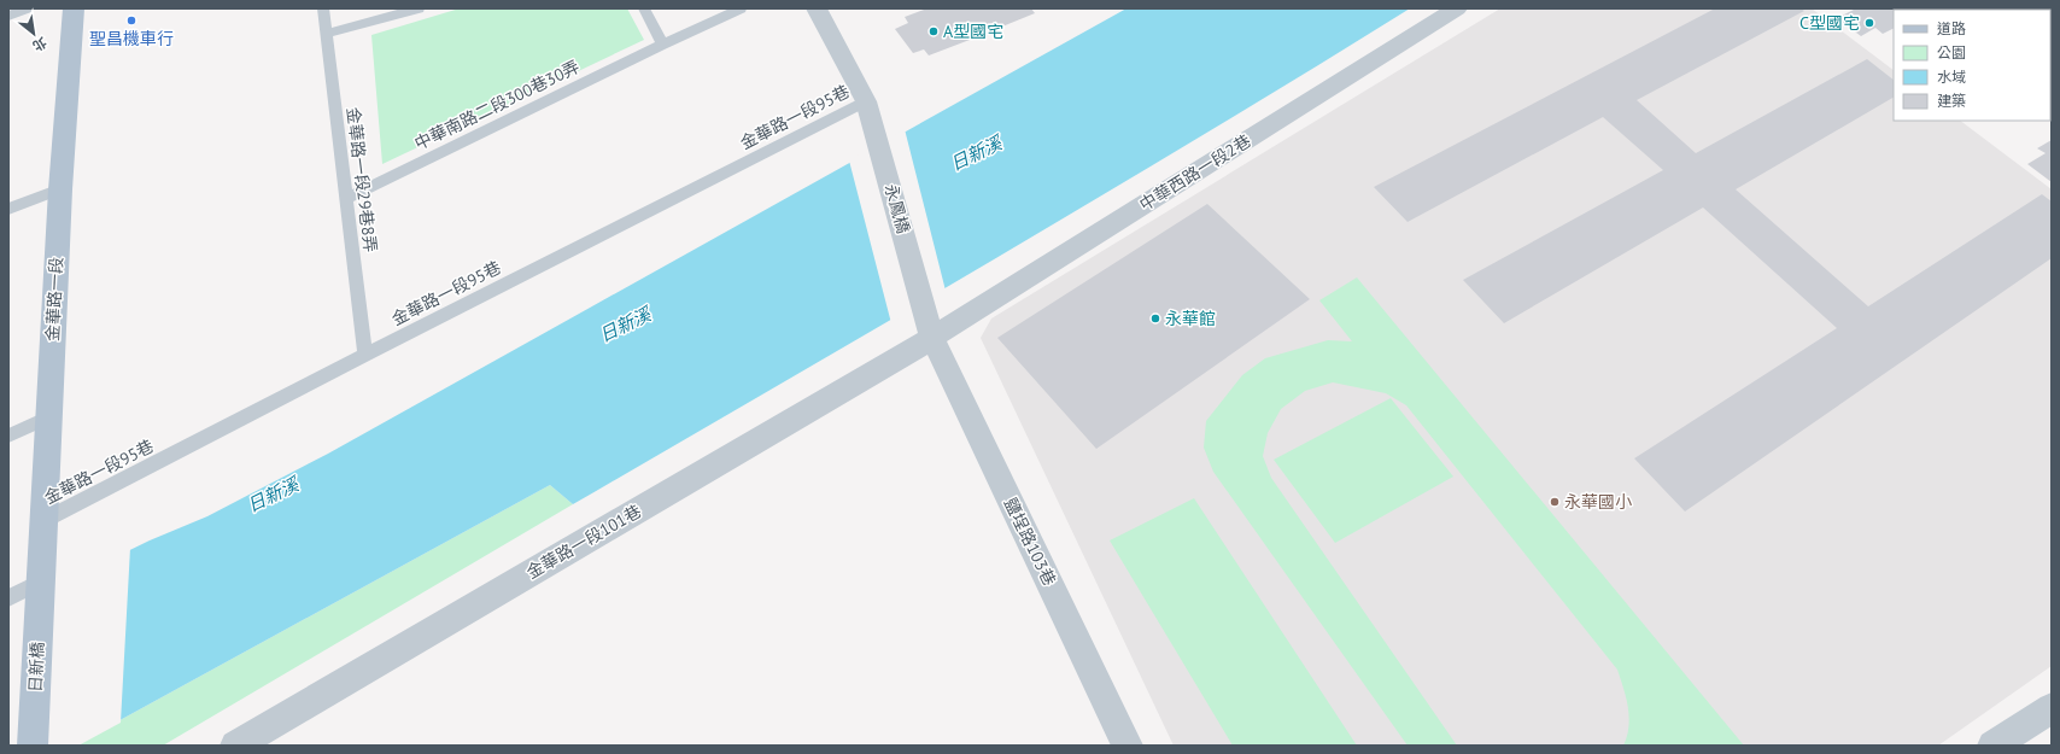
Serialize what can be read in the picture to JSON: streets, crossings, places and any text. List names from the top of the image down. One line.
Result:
{"streets":{"main road":["金華路一段","日新橋"],"street":["中華西路一段2巷","永鳳橋","金華路一段101巷","鹽埕路103巷"],"lane":["中華南路二段300巷30弄","金華路一段95巷","金華路一段29巷8弄"]},"crossings":[["中華南路二段300巷30弄","金華路一段29巷8弄"],["金華路一段95巷","金華路一段29巷8弄"],["金華路一段95巷","永鳳橋"],["金華路一段95巷","金華路一段"],["中華西路一段2巷","永鳳橋"],["中華西路一段2巷","金華路一段101巷"],["中華西路一段2巷","鹽埕路103巷"],["永鳳橋","金華路一段101巷"],["永鳳橋","鹽埕路103巷"],["金華路一段","日新橋"],["金華路一段101巷","鹽埕路103巷"]],"water":["日新溪"],"places":["聖昌機車行","C型國宅","A型國宅","永華館","永華國小"],"legend":["道路","公園","水域","建築"],"north":"bottom right"}
